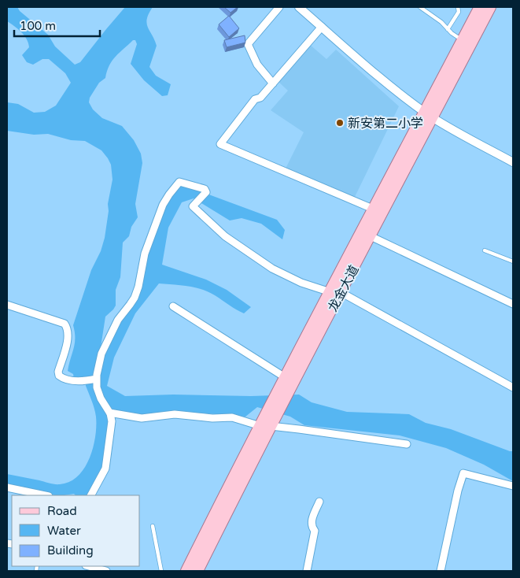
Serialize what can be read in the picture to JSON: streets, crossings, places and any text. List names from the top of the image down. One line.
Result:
{"streets":{"main road":["龙金大道"]},"places":["新安第二小学"],"legend":["Road","Water","Building"],"scale_bar":"100 m"}
